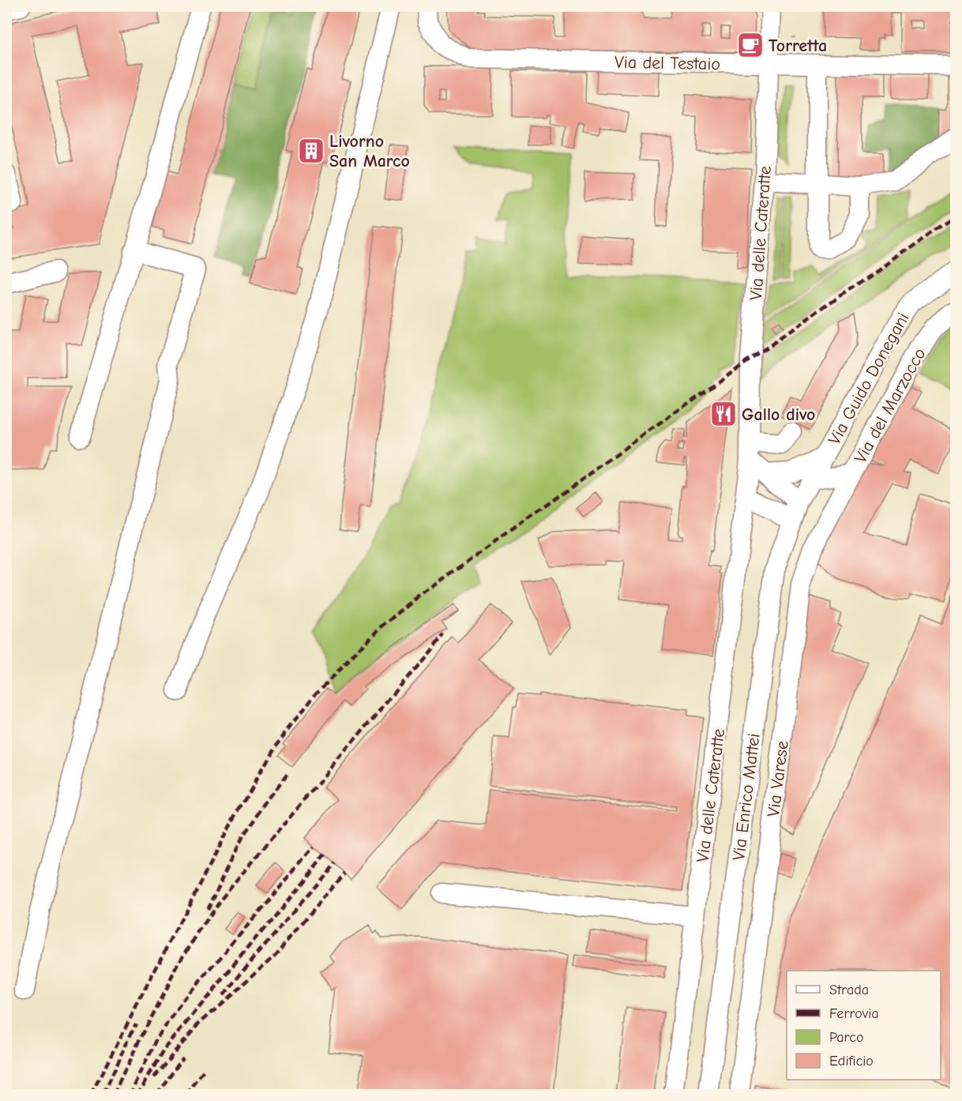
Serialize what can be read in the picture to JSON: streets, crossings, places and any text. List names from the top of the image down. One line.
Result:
{"streets":{"street":["Via del Testaio","Via delle Cateratte","Via Guido Donegani","Via del Marzocco","Via Varese","Via Enrico Mattei"]},"crossings":[["Via del Testaio","Via delle Cateratte"],["Via Guido Donegani","Via del Marzocco"],["Via Guido Donegani","Via Enrico Mattei"],["Via del Marzocco","Via Varese"]],"places":{"cafe":["Torretta"],"building":["Livorno San Marco"],"restaurant":["Gallo divo"]},"legend":["Strada","Ferrovia","Parco","Edificio"]}
